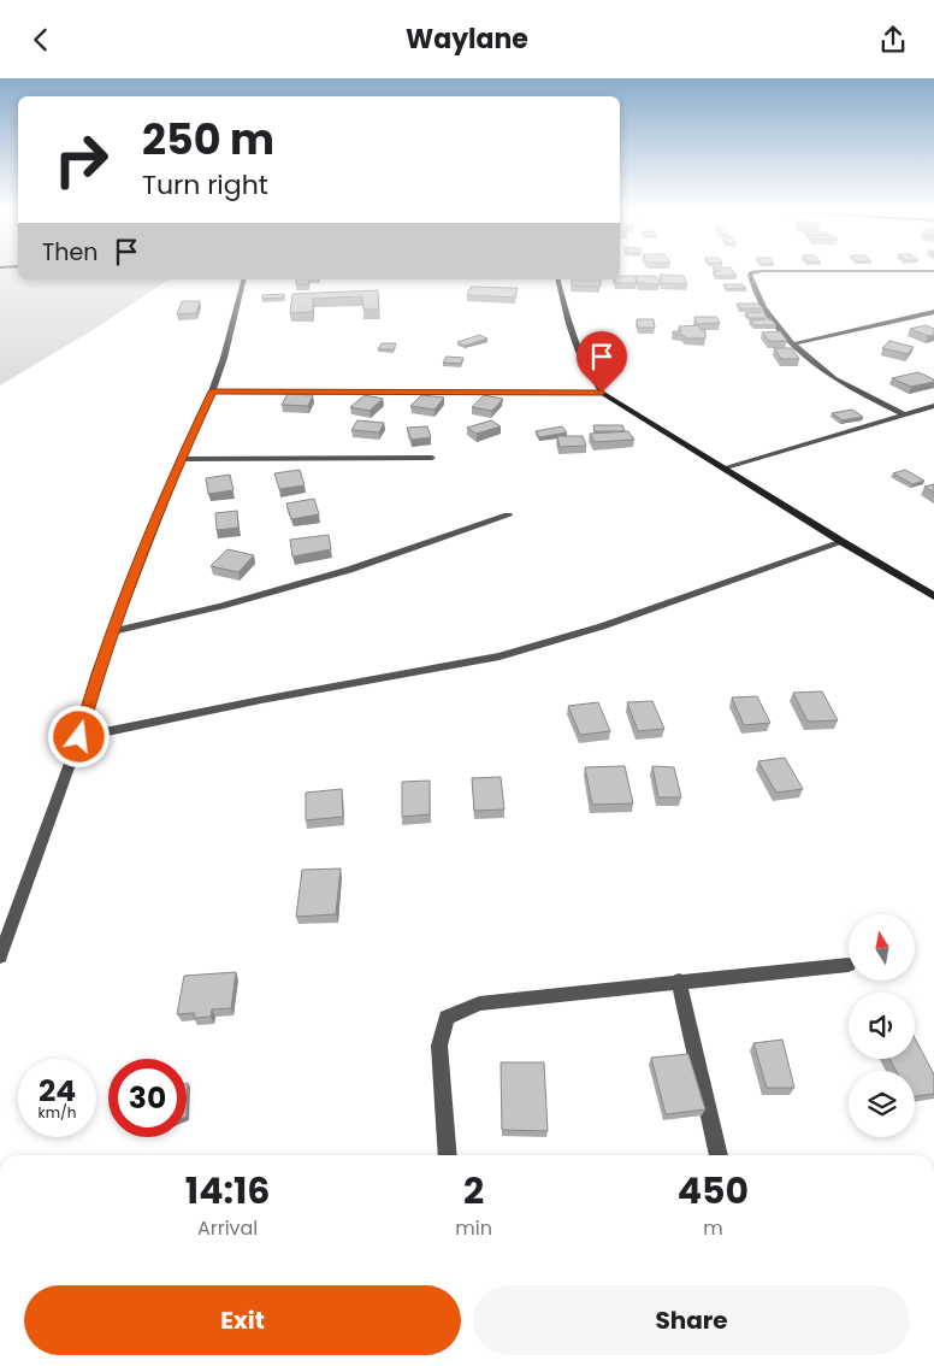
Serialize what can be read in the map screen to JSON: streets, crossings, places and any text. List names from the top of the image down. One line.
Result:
{"north":"top","page":{"header":"Waylane","turn":["250 m","Turn right"],"then":"Then","speed":"24 km/h","limit":"30","eta":["14:16","Arrival","2","min","450","m"],"buttons":["Exit","Share"]}}
